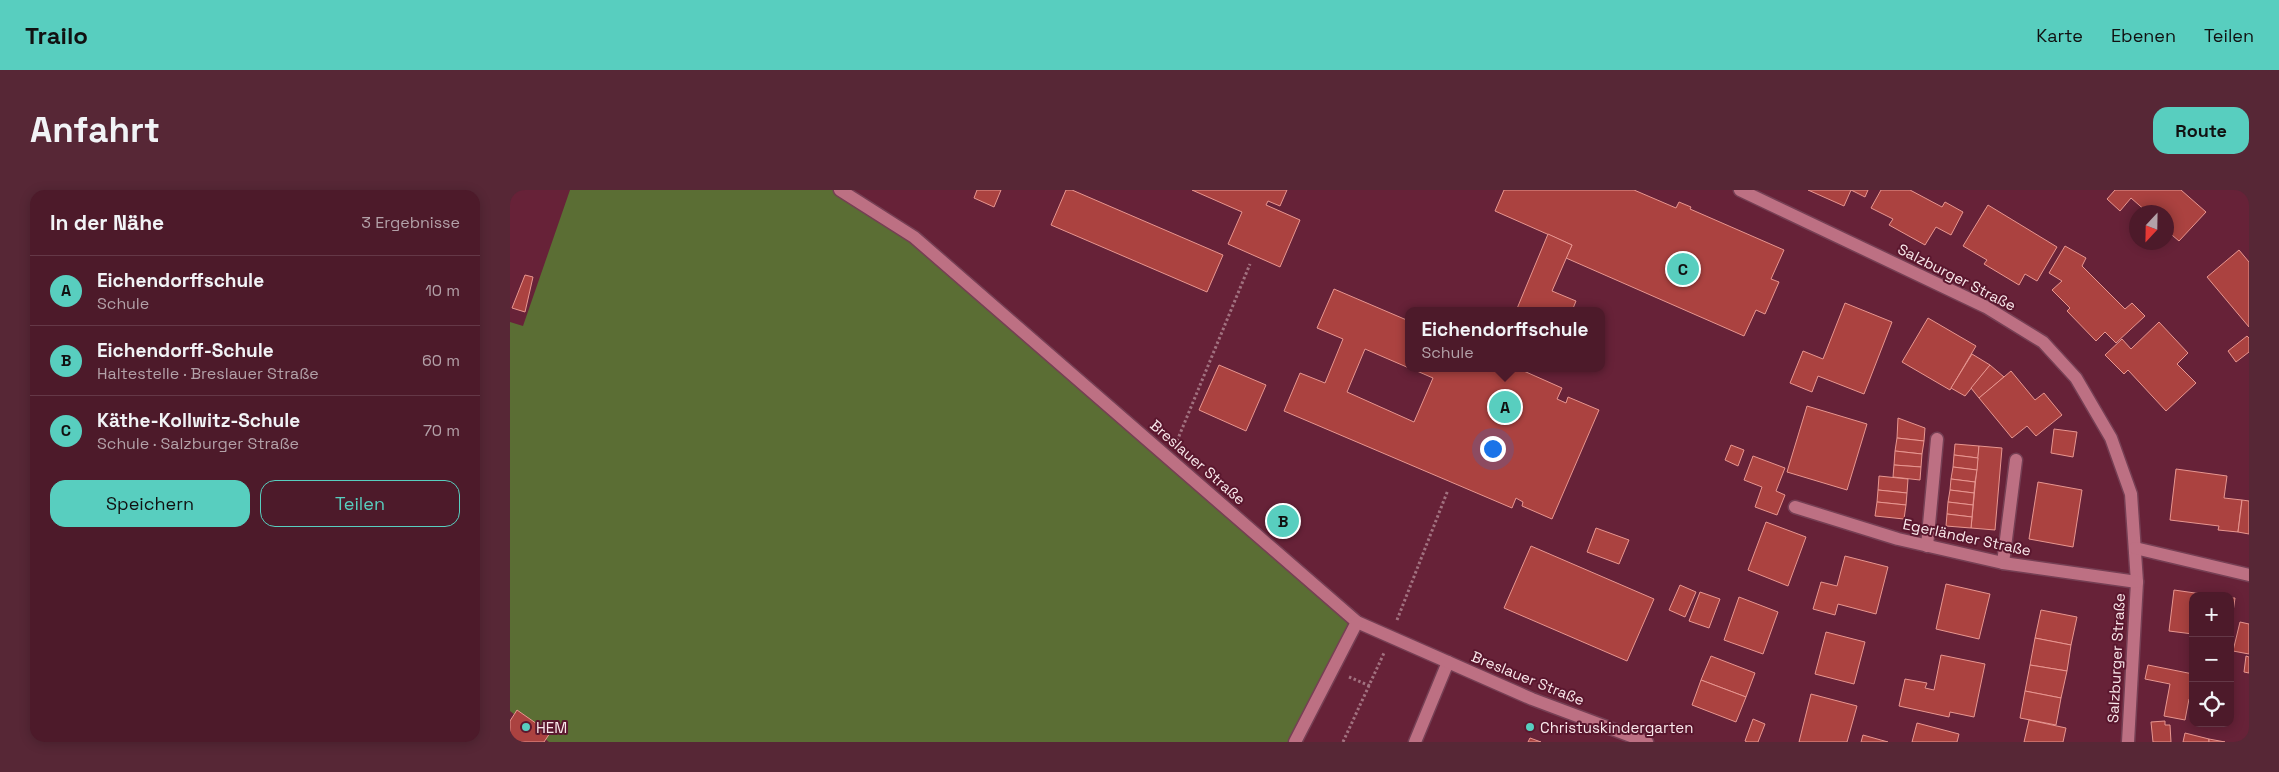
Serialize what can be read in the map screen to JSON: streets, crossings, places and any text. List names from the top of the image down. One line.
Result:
{"streets":{"street":["Salzburger Straße","Breslauer Straße","Egerländer Straße"]},"crossings":[["Salzburger Straße","Egerländer Straße"]],"places":["HEM","Christuskindergarten"],"north":"bottom","page":{"header":"Trailo","nav":["Karte","Ebenen","Teilen"],"buttons":["Route",["Speichern","Teilen"]],"title":"Anfahrt","heading":["In der Nähe","3 Ergebnisse"],"pins":["C","A","B"],"list":[{"mark":"A","name":"Eichendorffschule","note":"Schule","value":"10 m"},{"mark":"B","name":"Eichendorff-Schule","note":"Haltestelle · Breslauer Straße","value":"60 m"},{"mark":"C","name":"Käthe-Kollwitz-Schule","note":"Schule · Salzburger Straße","value":"70 m"}],"popup":["Eichendorffschule","Schule"],"map_buttons":["+","−"]}}
